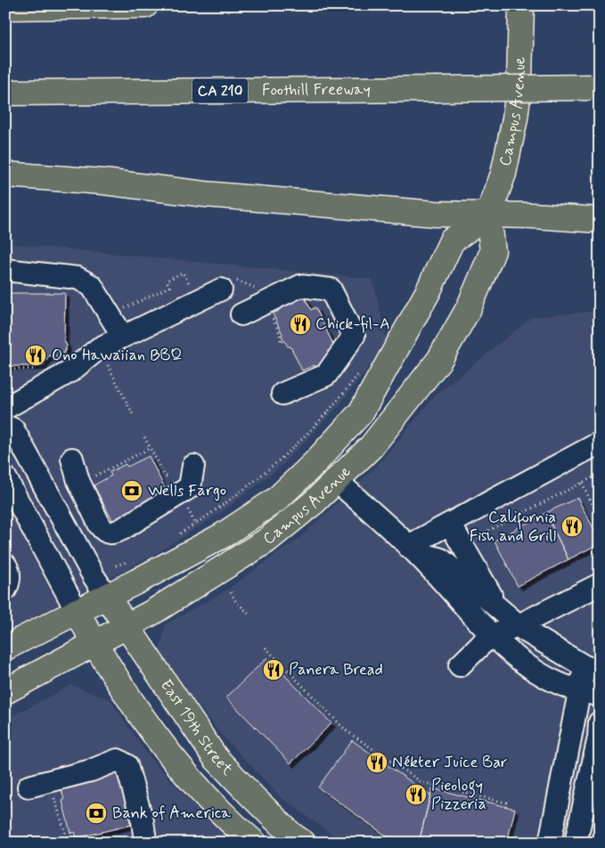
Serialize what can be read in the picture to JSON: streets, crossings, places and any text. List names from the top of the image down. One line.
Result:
{"streets":{"main road":["Foothill Freeway","CA 210","Campus Avenue","East 19th Street"]},"crossings":[["Campus Avenue","East 19th Street"]],"places":{"restaurant":["Chick-fil-A","Ono Hawaiian BBQ","California Fish and Grill","Panera Bread","Nékter Juice Bar","Pieology Pizzeria"],"bank":["Wells Fargo","Bank of America"]}}
